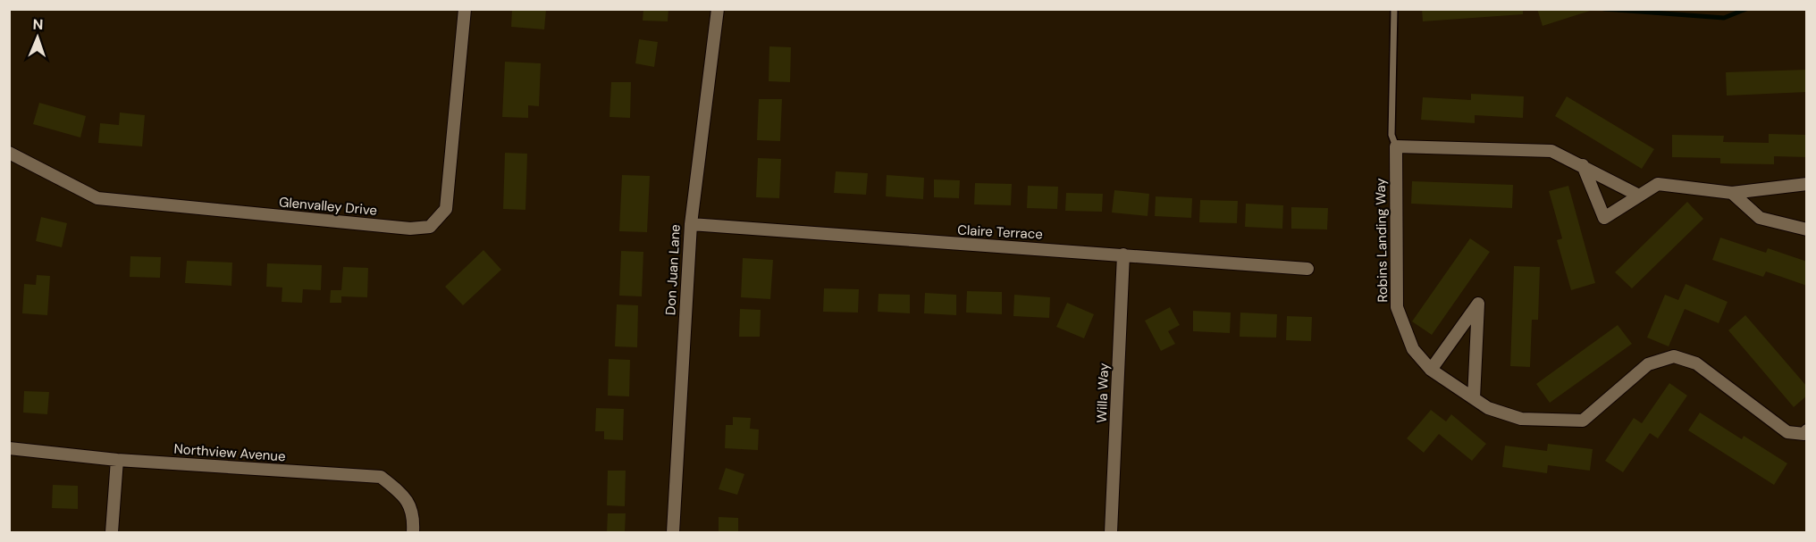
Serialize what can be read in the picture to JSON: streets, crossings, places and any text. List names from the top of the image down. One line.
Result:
{"streets":{"street":["Glenvalley Drive","Claire Terrace","Robins Landing Way","Don Juan Lane","Willa Way","Northview Avenue"]},"crossings":[["Claire Terrace","Don Juan Lane"],["Claire Terrace","Willa Way"]],"north":"top"}
